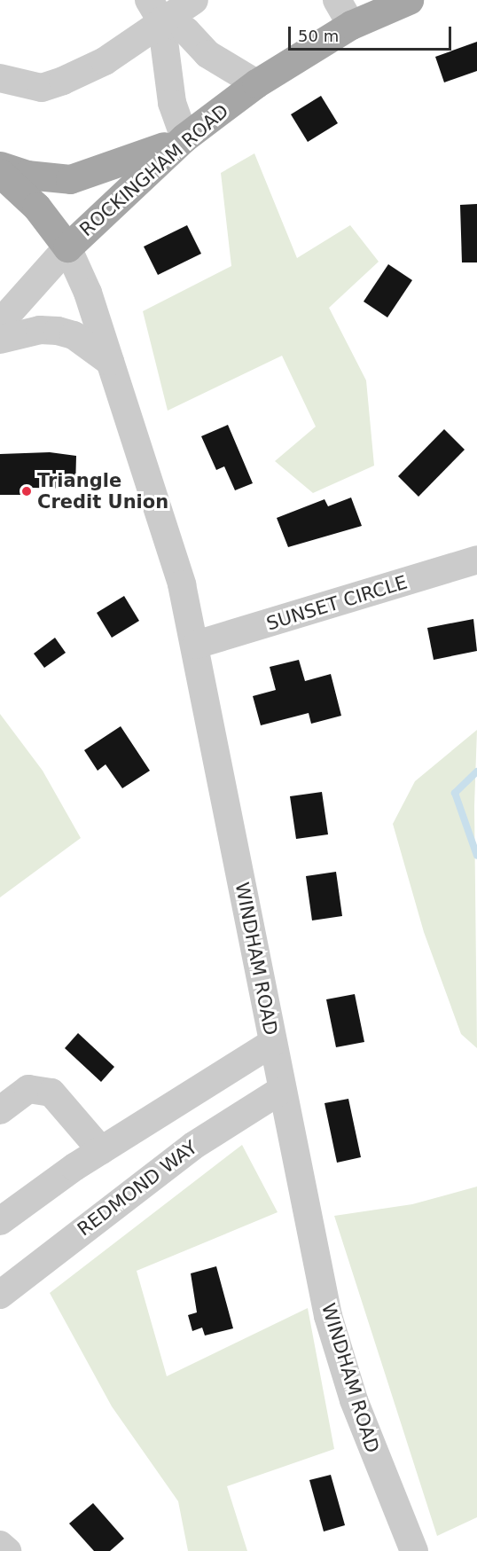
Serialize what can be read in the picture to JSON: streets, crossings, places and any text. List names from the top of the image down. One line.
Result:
{"streets":{"main road":["ROCKINGHAM ROAD"],"street":["SUNSET CIRCLE","WINDHAM ROAD","REDMOND WAY"]},"crossings":[["ROCKINGHAM ROAD","WINDHAM ROAD"],["SUNSET CIRCLE","WINDHAM ROAD"],["WINDHAM ROAD","REDMOND WAY"]],"places":["Triangle Credit Union"],"scale_bar":"50 m"}
